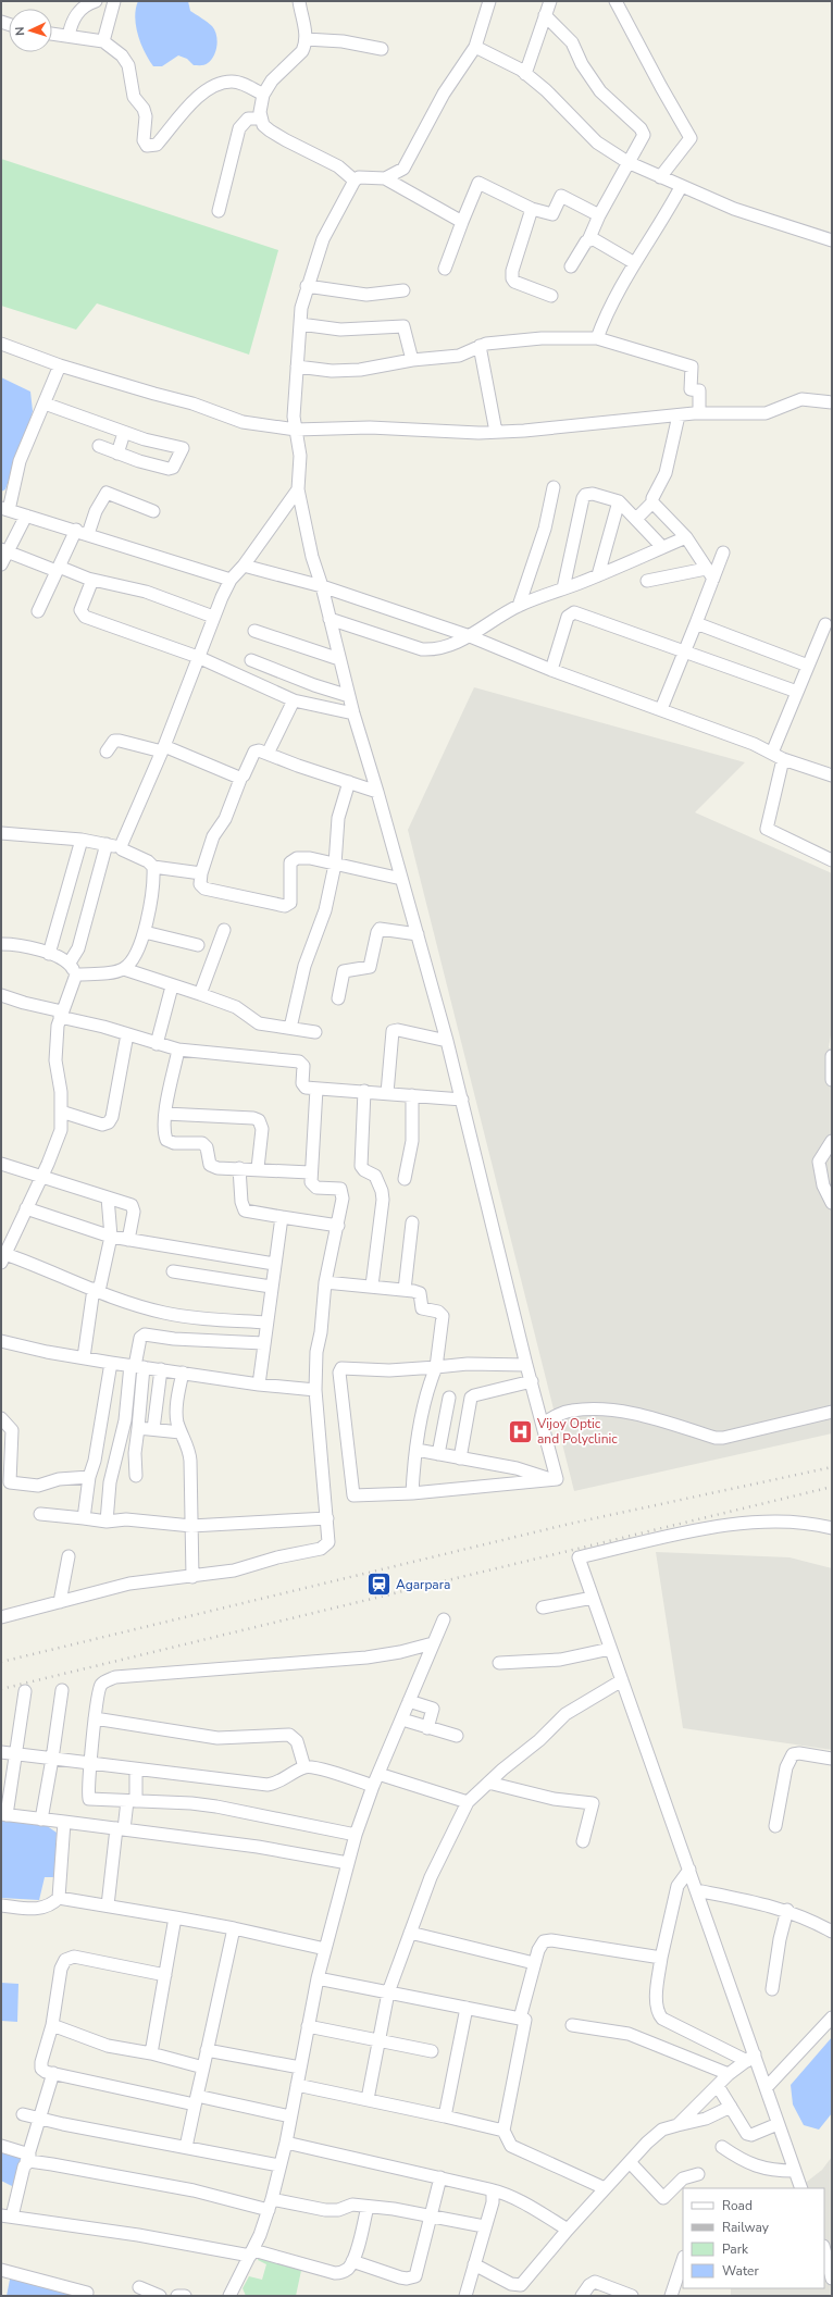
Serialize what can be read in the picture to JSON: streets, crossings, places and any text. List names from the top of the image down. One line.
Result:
{"places":{"hospital":["Vijoy Optic and Polyclinic"],"station":["Agarpara"]},"legend":["Road","Railway","Park","Water"],"north":"left"}
